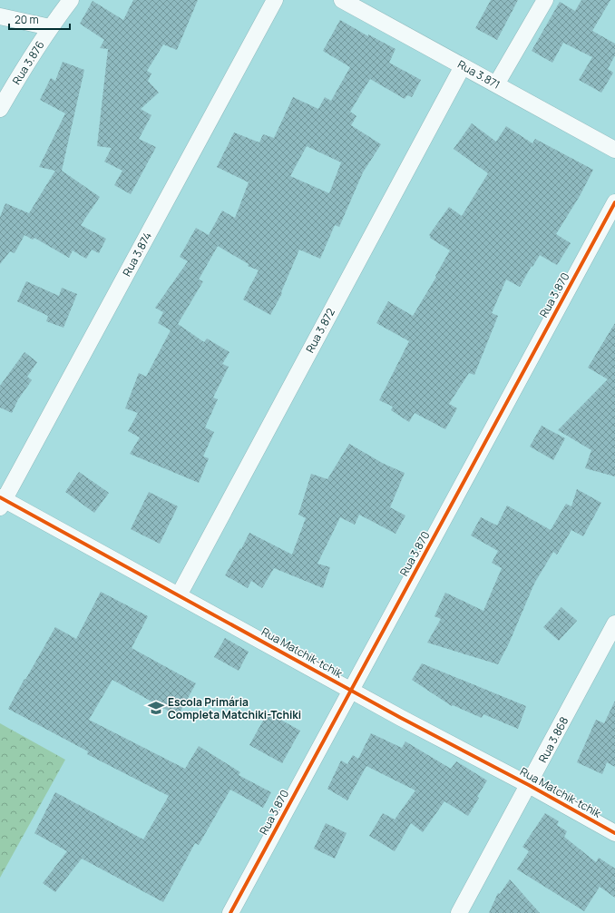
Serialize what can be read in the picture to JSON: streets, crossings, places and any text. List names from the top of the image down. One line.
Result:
{"streets":{"street":["Rua 3.876","Rua 3.871","Rua 3.874","Rua 3.870","Rua 3.872","Rua Matchik-tchik","Rua 3.868"]},"crossings":[["Rua 3.871","Rua 3.872"],["Rua 3.874","Rua Matchik-tchik"],["Rua 3.870","Rua Matchik-tchik"],["Rua 3.872","Rua Matchik-tchik"],["Rua Matchik-tchik","Rua 3.868"]],"places":{"school or university":["Escola Primária Completa Matchiki-Tchiki"]},"scale_bar":"20 m"}
